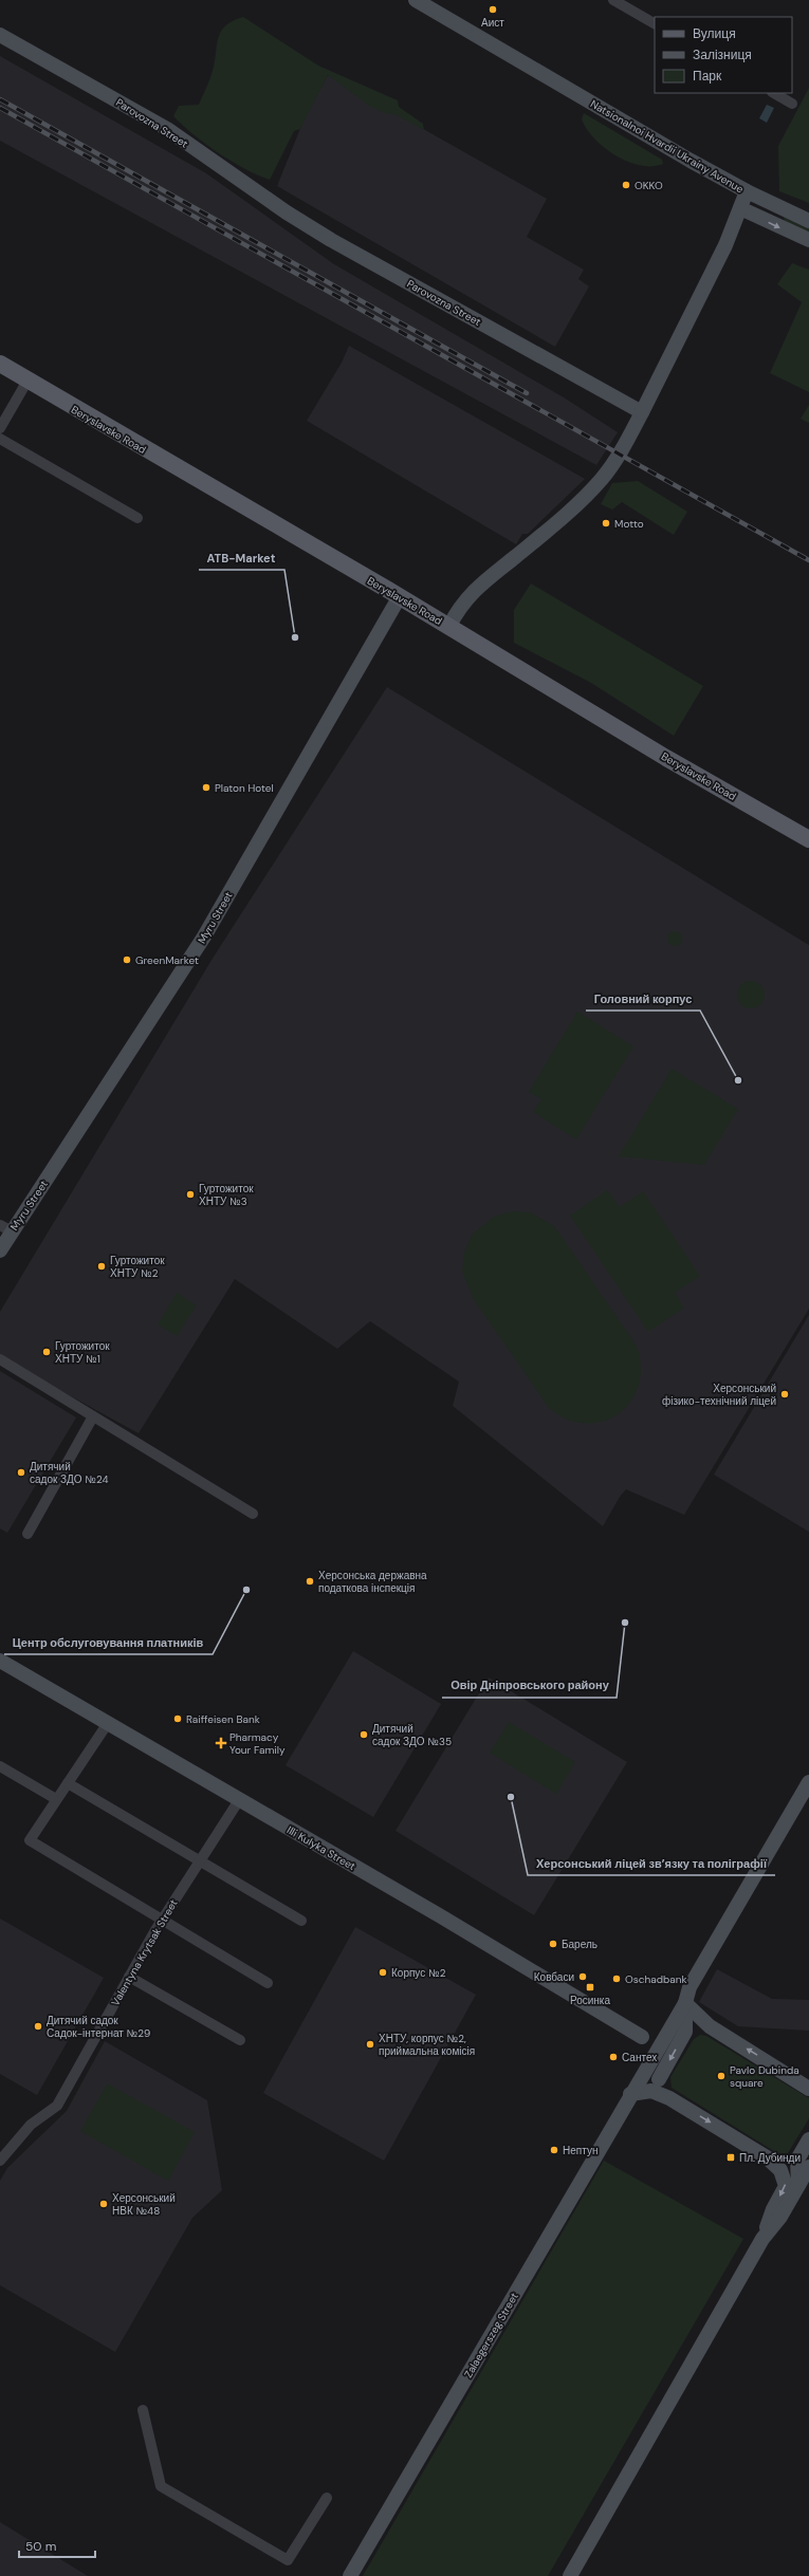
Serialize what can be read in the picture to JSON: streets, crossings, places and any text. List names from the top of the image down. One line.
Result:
{"streets":{"main road":["Beryslavske Road"],"street":["Parovozna Street","Natsionalnoi Hvardii Ukrainy Avenue","Myru Street","Illi Kulyka Street","Valentyna Krytsak Street","Zalaegerszeg Street"]},"crossings":[["Parovozna Street","Natsionalnoi Hvardii Ukrainy Avenue"],["Beryslavske Road","Myru Street"],["Illi Kulyka Street","Valentyna Krytsak Street"]],"places":{"other":["Аист","OKKO","Motto","ATB-Market","Platon Hotel","GreenMarket","Головний корпус","Гуртожиток ХНТУ №3","Гуртожиток ХНТУ №2","Гуртожиток ХНТУ №1","Херсонський фізико-технічний ліцей","Дитячий садок ЗДО №24","Херсонська державна податкова інспекція","Центр обслуговування платників","Овір Дніпровського району","Raiffeisen Bank","Дитячий садок ЗДО №35","Херсонський ліцей зв’язку та поліграфії","Барель","Корпус №2","Ковбаси","Oschadbank","Дитячий садок Садок-інтернат №29","ХНТУ, корпус №2, приймальна комісія","Сантех","Pavlo Dubinda square","Нептун","Херсонський НВК №48"],"health":["Pharmacy Your Family"],"transit":["Росинка","Пл. Дубинди"]},"legend":["Вулиця","Залізниця","Парк"],"scale_bar":"50 m"}
